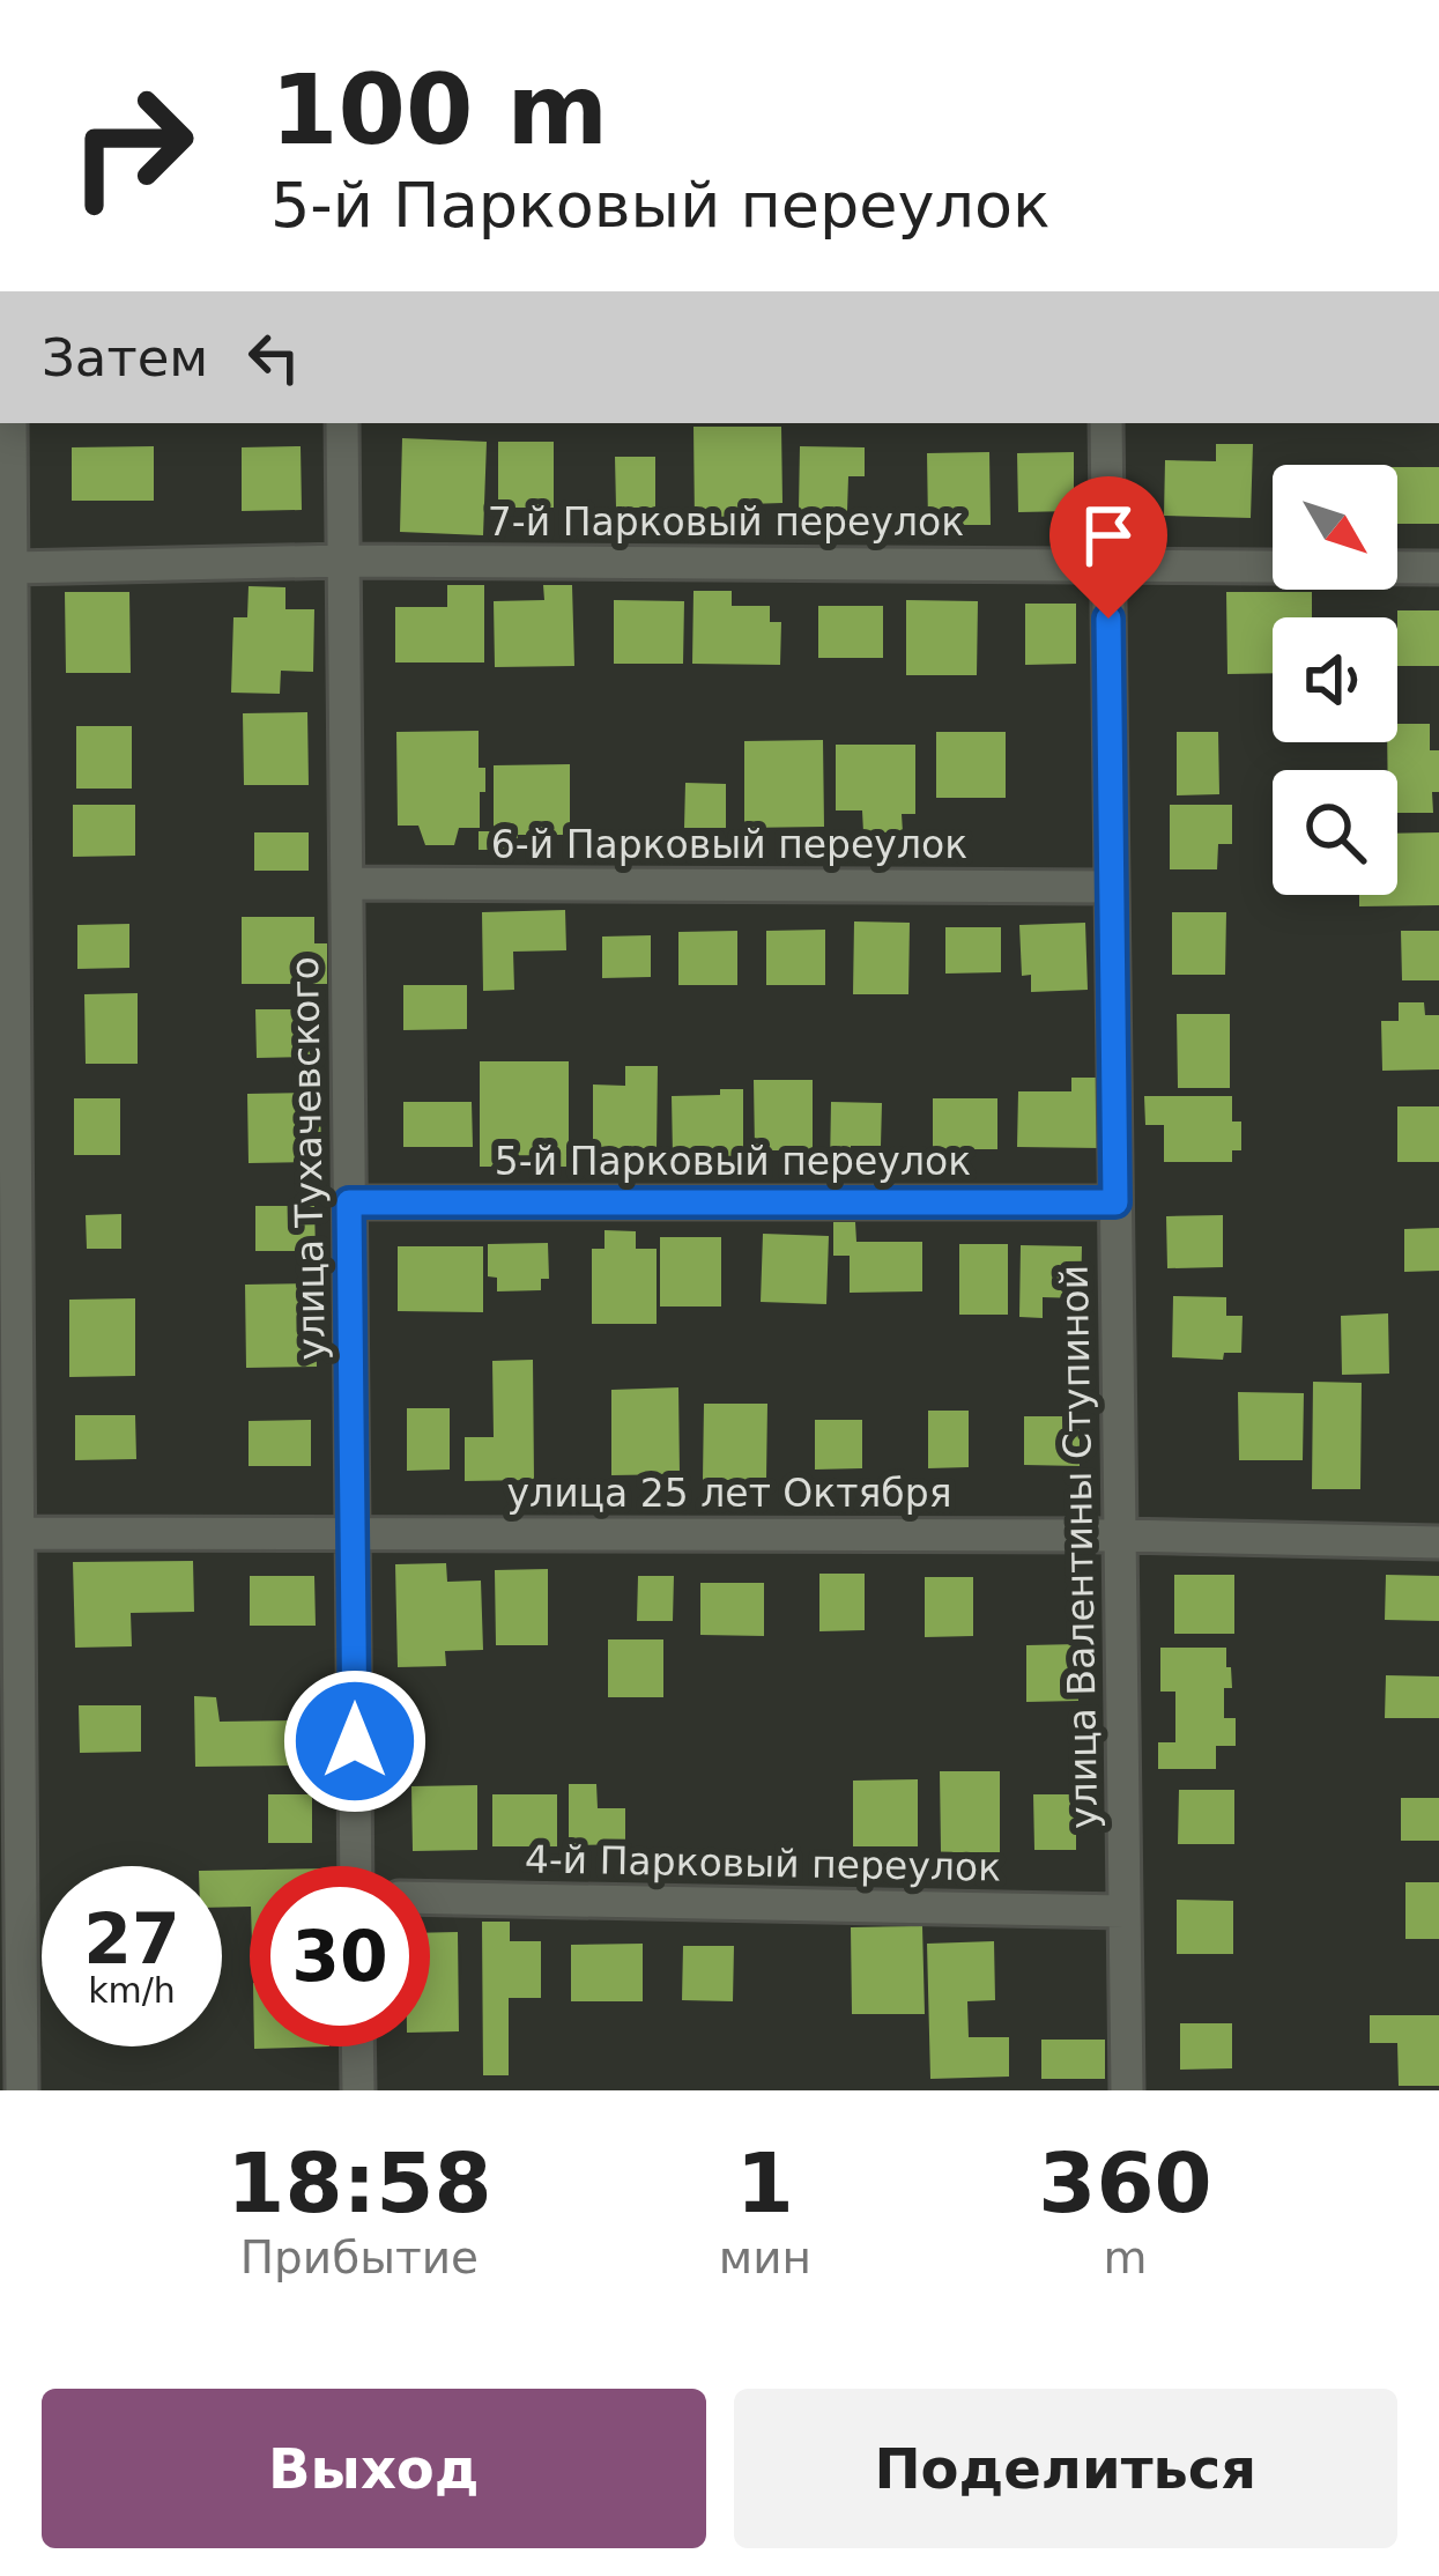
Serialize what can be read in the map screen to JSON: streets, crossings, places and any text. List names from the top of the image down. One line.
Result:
{"streets":{"street":["7-й Парковый переулок","6-й Парковый переулок","улица Тухачевского","5-й Парковый переулок","улица 25 лет Октября","улица Валентины Ступиной","4-й Парковый переулок"]},"crossings":[["7-й Парковый переулок","улица Тухачевского"],["7-й Парковый переулок","улица Валентины Ступиной"],["6-й Парковый переулок","улица Тухачевского"],["6-й Парковый переулок","улица Валентины Ступиной"],["улица Тухачевского","5-й Парковый переулок"],["улица Тухачевского","улица 25 лет Октября"],["5-й Парковый переулок","улица Валентины Ступиной"],["улица 25 лет Октября","улица Валентины Ступиной"],["улица Валентины Ступиной","4-й Парковый переулок"]],"north":"bottom right","page":{"turn":["100 m","5-й Парковый переулок"],"then":"Затем","speed":"27 km/h","limit":"30","eta":["18:58","Прибытие","1","мин","360","m"],"buttons":["Выход","Поделиться"]}}
